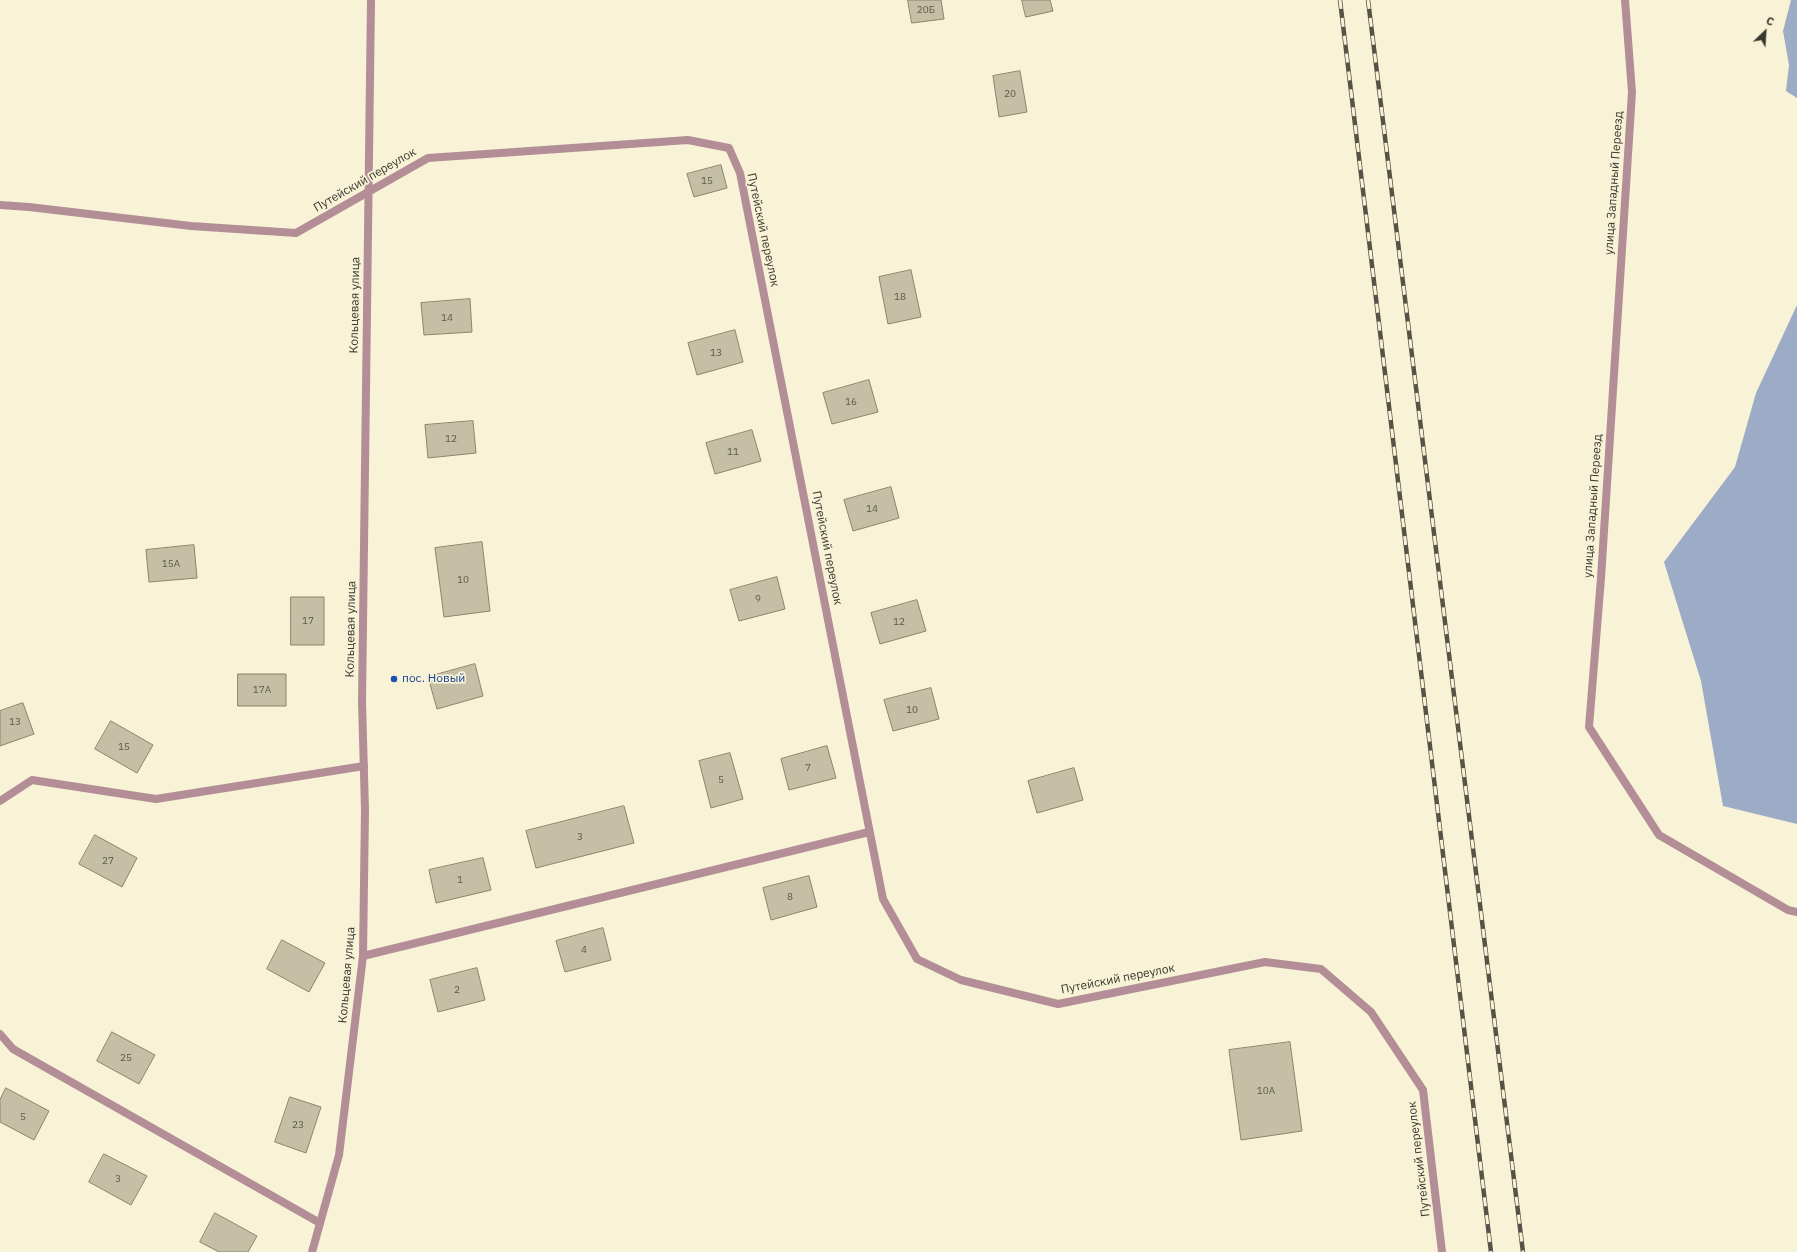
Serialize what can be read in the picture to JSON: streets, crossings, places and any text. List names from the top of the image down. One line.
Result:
{"streets":{"street":["Путейский переулок","улица Западный Переезд","Кольцевая улица"]},"crossings":[["Путейский переулок","Кольцевая улица"]],"places":["пос. Новый"],"house_numbers":["20Б","20","15","18","14","13","16","12","11","14","15А","10","9","17","12","17А","10","13","15","7","5","3","27","1","8","4","2","25","10А","5","23","3"],"north":"top right"}
